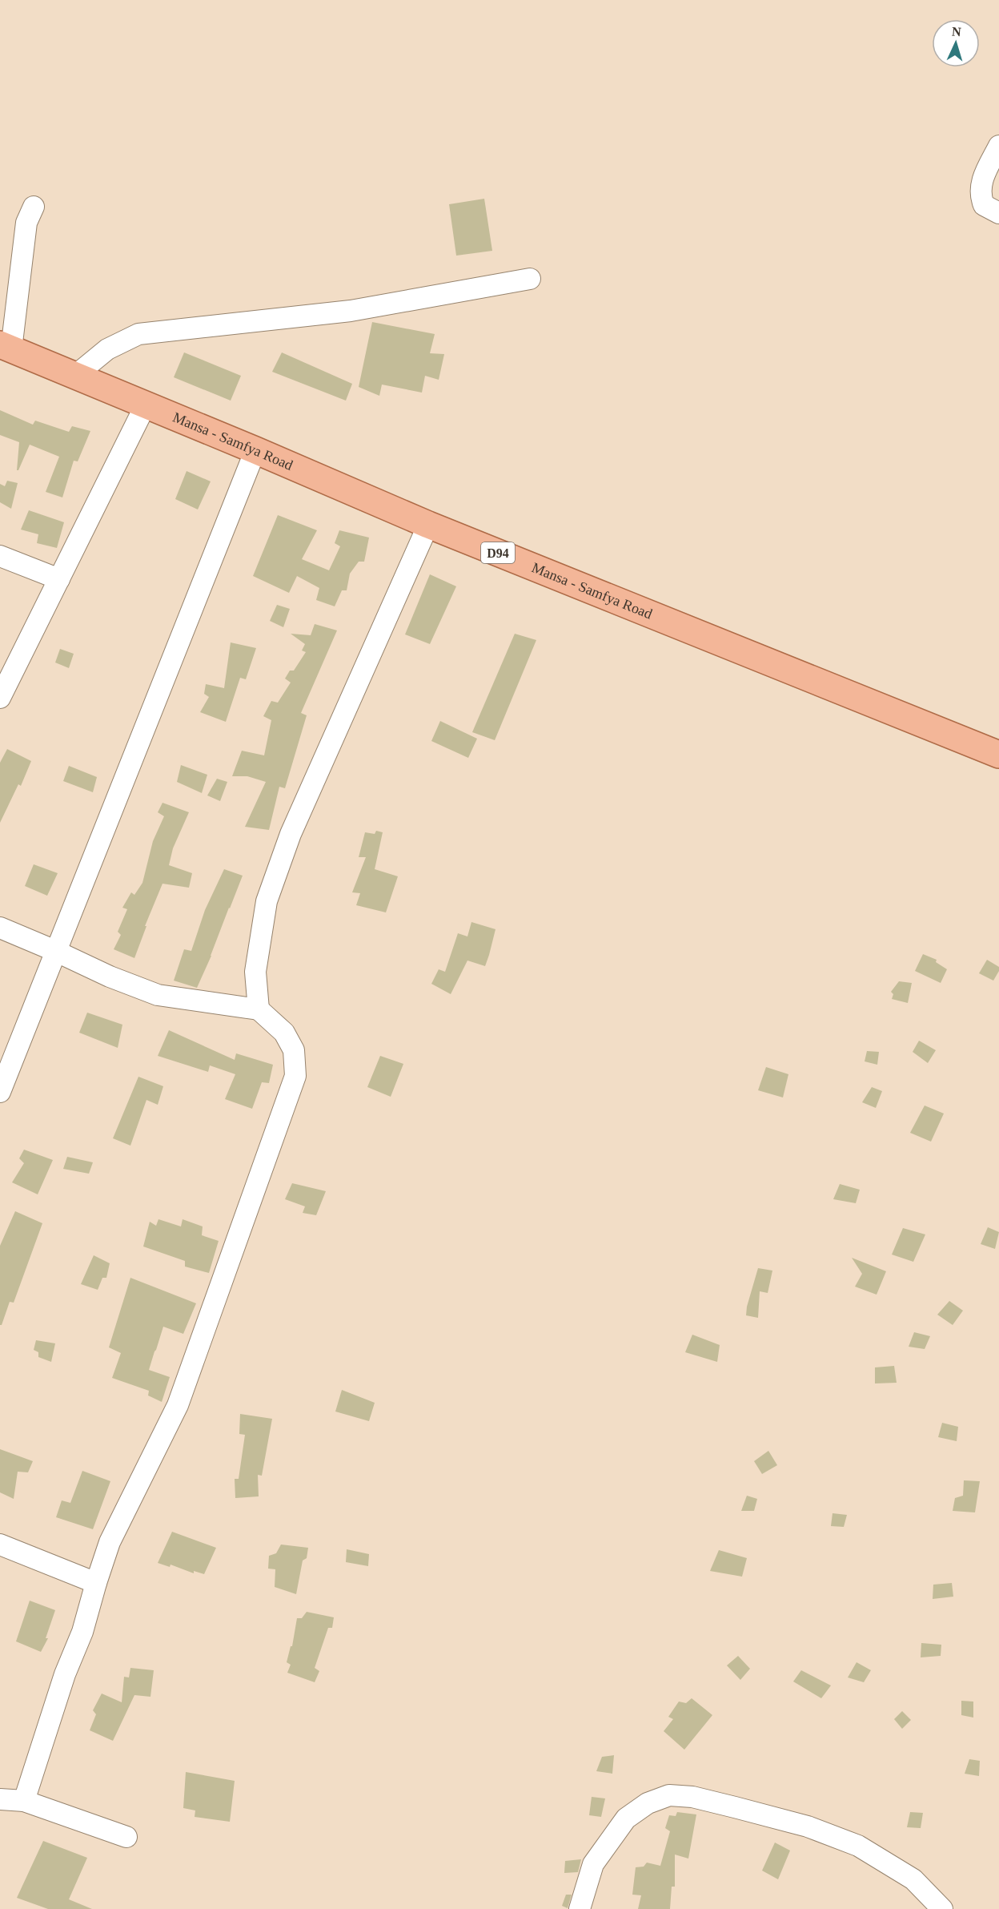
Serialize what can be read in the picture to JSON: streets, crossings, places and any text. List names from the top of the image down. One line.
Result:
{"streets":{"main road":["Mansa - Samfya Road","D94"]},"north":"top"}
